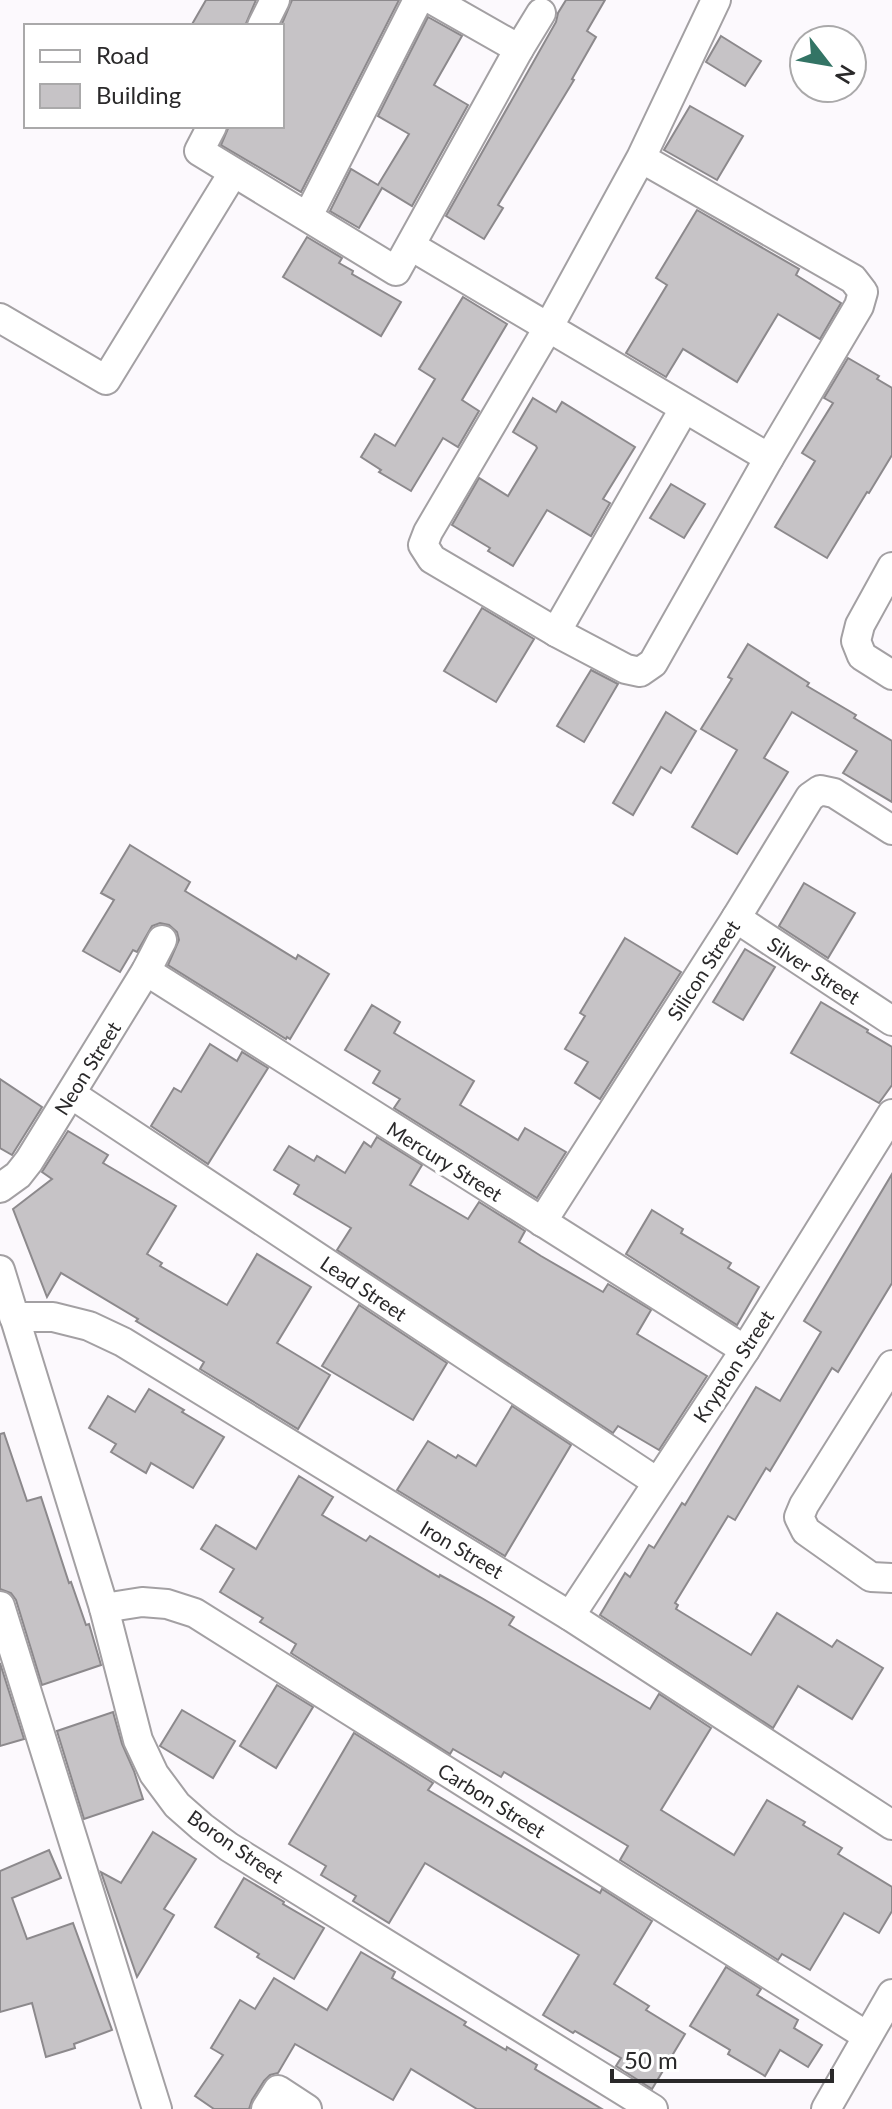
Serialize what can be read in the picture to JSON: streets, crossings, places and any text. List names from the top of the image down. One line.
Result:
{"streets":{"street":["Silicon Street","Silver Street","Neon Street","Mercury Street","Lead Street","Krypton Street","Iron Street","Carbon Street","Boron Street"]},"crossings":[["Silicon Street","Silver Street"],["Silicon Street","Mercury Street"],["Neon Street","Mercury Street"],["Neon Street","Lead Street"],["Mercury Street","Krypton Street"],["Lead Street","Krypton Street"],["Krypton Street","Iron Street"],["Iron Street","Boron Street"],["Carbon Street","Boron Street"]],"legend":["Road","Building"],"scale_bar":"50 m","north":"bottom right"}
